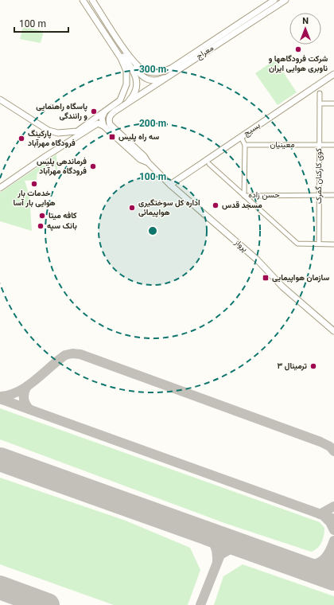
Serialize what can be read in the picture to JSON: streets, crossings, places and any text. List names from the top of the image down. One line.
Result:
{"streets":{"main road":["معراج","بسیج","پرواز"],"street":["معینیان","کوی کارکنان گمرک","حسن زاده"]},"crossings":[["معراج","پرواز"],["بسیج","پرواز"],["معینیان","کوی کارکنان گمرک"],["معینیان","حسن زاده"],["کوی کارکنان گمرک","حسن زاده"]],"places":{"other":["شرکت فرودگاهها و ناوبری هوایی ایران","پاسگاه راهنمایی و رانندگی","پارکینگ فرودگاه مهرآباد","فرماندهی پلیس فرودگاه مهرآباد","خدمات بار هوایی بار آسا","مسجد قدس","اداره کل سوختگیری هواپیمائی","کافه میتا","بانک سپه","ترمینال ۳"],"transit":["سه راه پلیس","سازمان هواپیمایی"]},"scale_bar":"100 m","north":"top","rings":["300 m","200 m","100 m"]}
